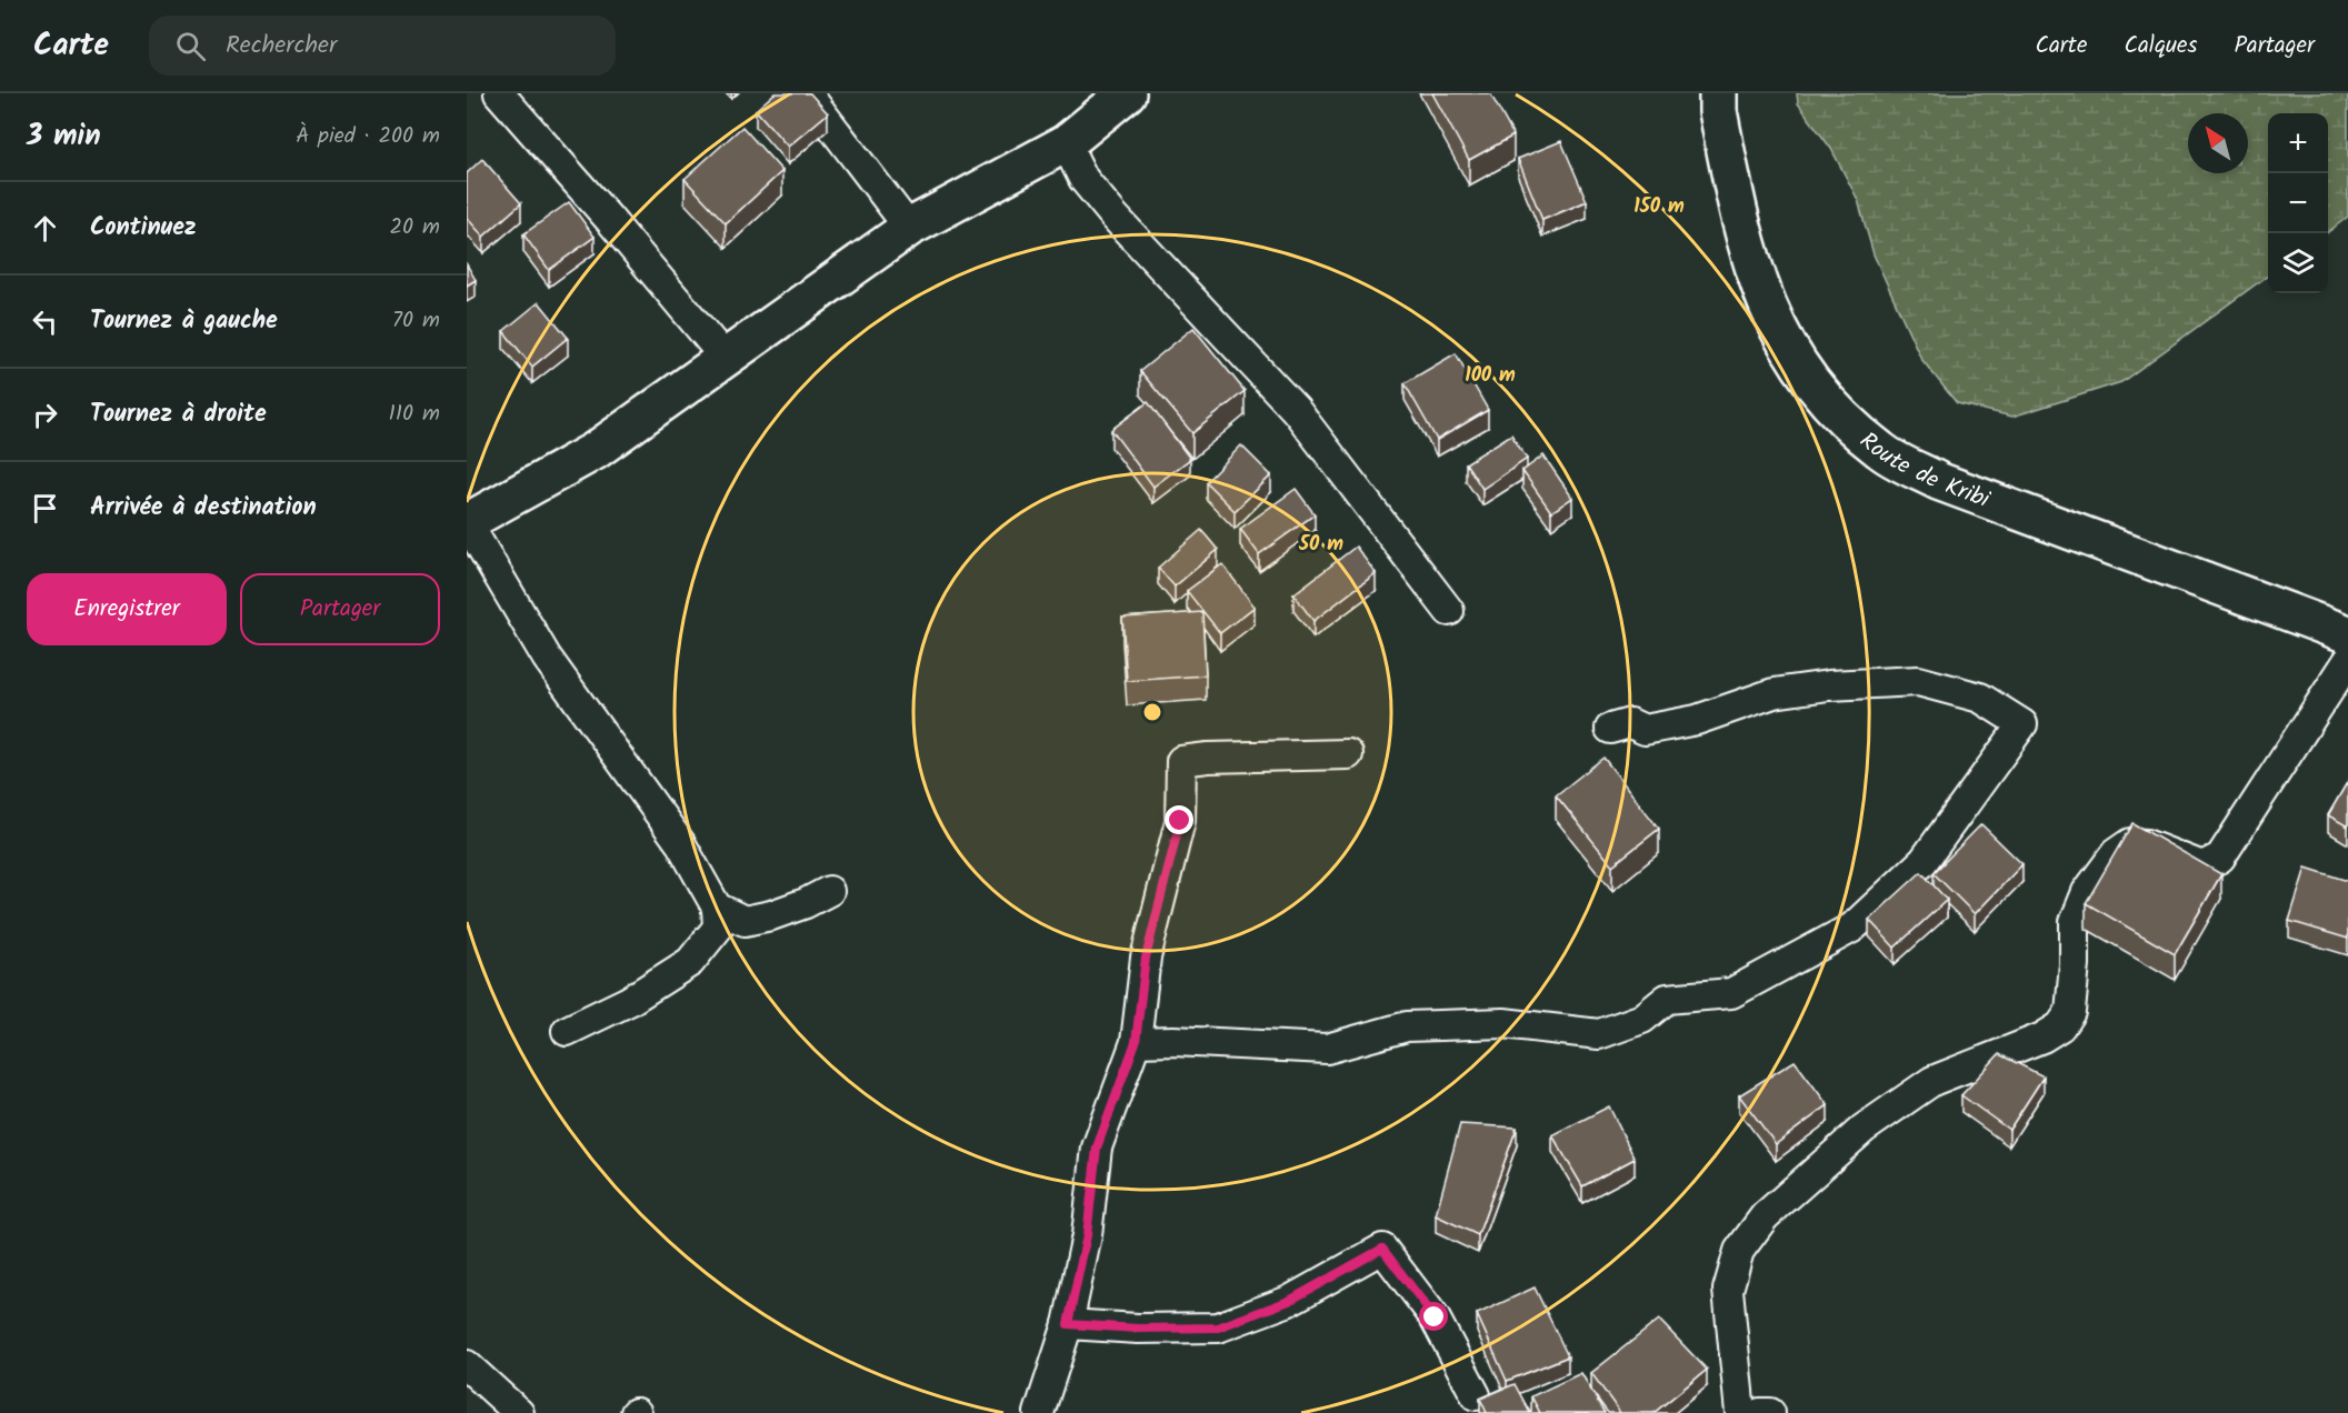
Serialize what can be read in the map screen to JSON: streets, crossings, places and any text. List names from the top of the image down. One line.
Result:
{"streets":{"main road":["Route de Kribi"]},"north":"top left","page":{"header":"Carte","search":"Rechercher","nav":["Carte","Calques","Partager"],"heading":["3 min","À pied · 200 m"],"map_buttons":["+","−"],"list":[["Continuez","20 m"],["Tournez à gauche","70 m"],["Tournez à droite","110 m"],"Arrivée à destination"],"buttons":["Enregistrer","Partager"]},"rings":["150 m","100 m","50 m"]}
